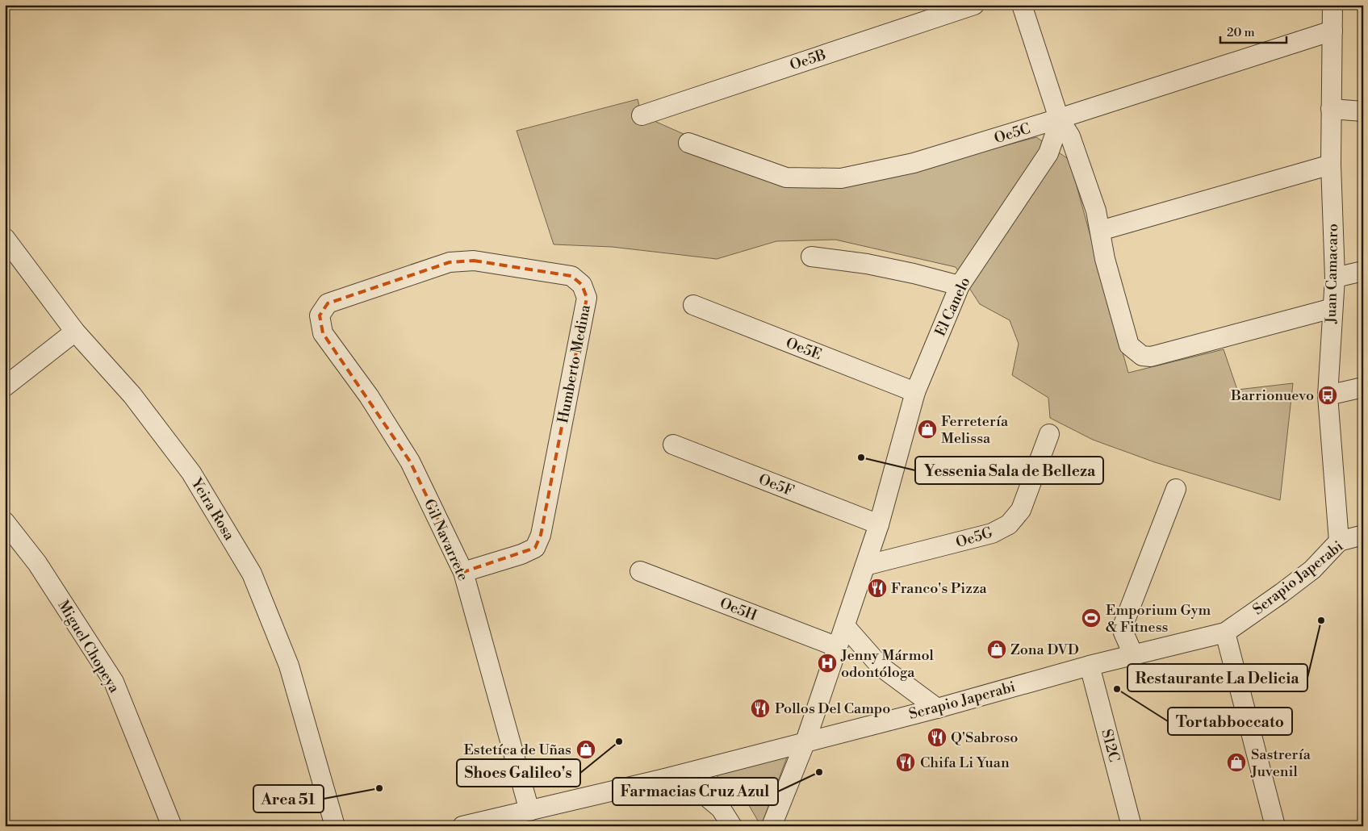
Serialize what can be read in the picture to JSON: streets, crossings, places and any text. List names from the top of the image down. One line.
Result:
{"streets":{"street":["Oe5B","Oe5C","Juan Camacaro","El Canelo","Oe5E","Humberto Medina","Oe5F","Yeira Rosa","Oe5G","Gil Navarrete","Serapio Japerabi","Oe5H","Miguel Chopeya","S12C"]},"crossings":[["Oe5C","Juan Camacaro"],["Oe5C","El Canelo"],["Juan Camacaro","Serapio Japerabi"],["El Canelo","Oe5E"],["El Canelo","Oe5F"],["El Canelo","Oe5G"],["El Canelo","Serapio Japerabi"],["El Canelo","Oe5H"],["Humberto Medina","Gil Navarrete"],["Gil Navarrete","Serapio Japerabi"],["Serapio Japerabi","S12C"]],"places":{"bus stop":["Barrionuevo"],"shop":["Ferretería Melissa","Zona DVD","Estetíca de Uñas","Sastrería Juvenil"],"other":["Yessenia Sala de Belleza","Restaurante La Delicia","Tortabboccato","Shoes Galileo's","Farmacias Cruz Azul","Area 51"],"restaurant":["Franco's Pizza","Pollos Del Campo","Q'Sabroso","Chifa Li Yuan"],"sports":["Emporium Gym & Fitness"],"hospital":["Jenny Mármol odontóloga"]},"scale_bar":"20 m"}
